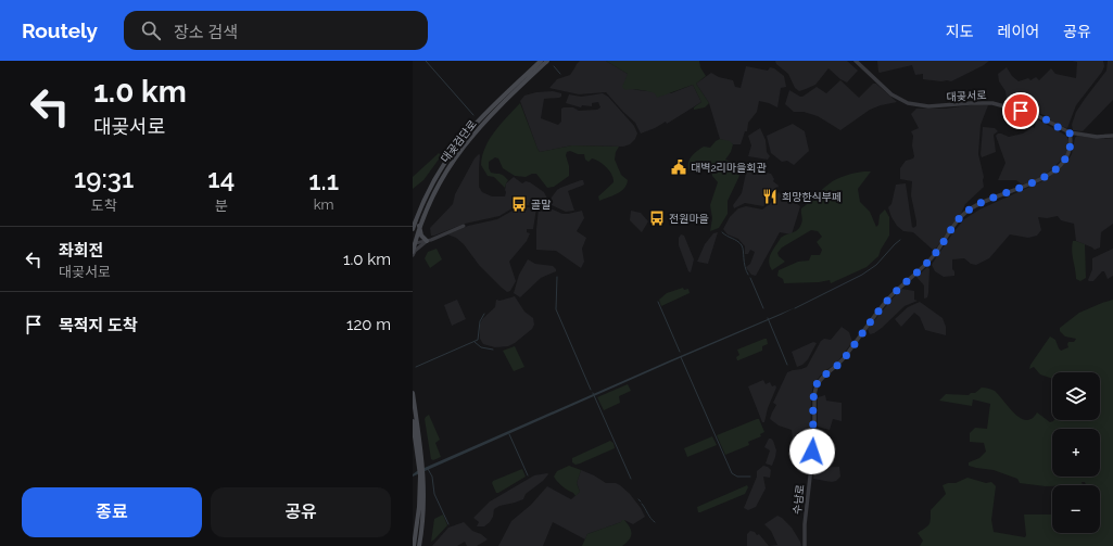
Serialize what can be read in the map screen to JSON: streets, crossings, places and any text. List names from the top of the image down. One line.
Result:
{"streets":{"main road":["대곶검단로"],"street":["대곶서로","수남로"]},"crossings":[["대곶서로","수남로"]],"places":{"public building":["대벽2리마을회관"],"restaurant":["희망한식부페"],"bus stop":["골말","전원마을"]},"page":{"header":"Routely","search":"장소 검색","nav":["지도","레이어","공유"],"turn":["1.0 km","대곶서로"],"eta":["19:31","도착","14","분","1.1","km"],"list":[{"name":"좌회전","note":"대곶서로","value":"1.0 km"},{"name":"목적지 도착","value":"120 m"}],"map_buttons":["+","−"],"buttons":["종료","공유"]}}
